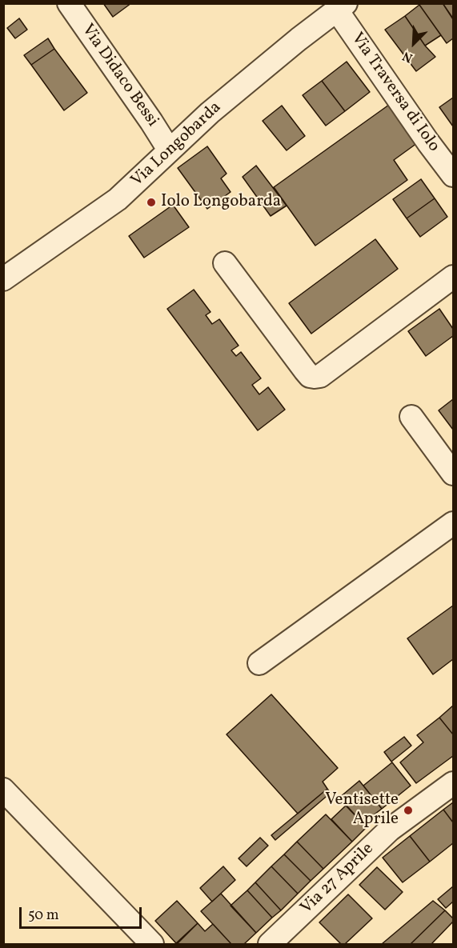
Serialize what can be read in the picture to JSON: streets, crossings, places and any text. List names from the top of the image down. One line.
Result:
{"streets":{"street":["Via Didaco Bessi","Via Traversa di Iolo","Via Longobarda","Via 27 Aprile"]},"crossings":[["Via Didaco Bessi","Via Longobarda"],["Via Traversa di Iolo","Via Longobarda"]],"places":["Iolo Longobarda","Ventisette Aprile"],"scale_bar":"50 m","north":"bottom left"}
